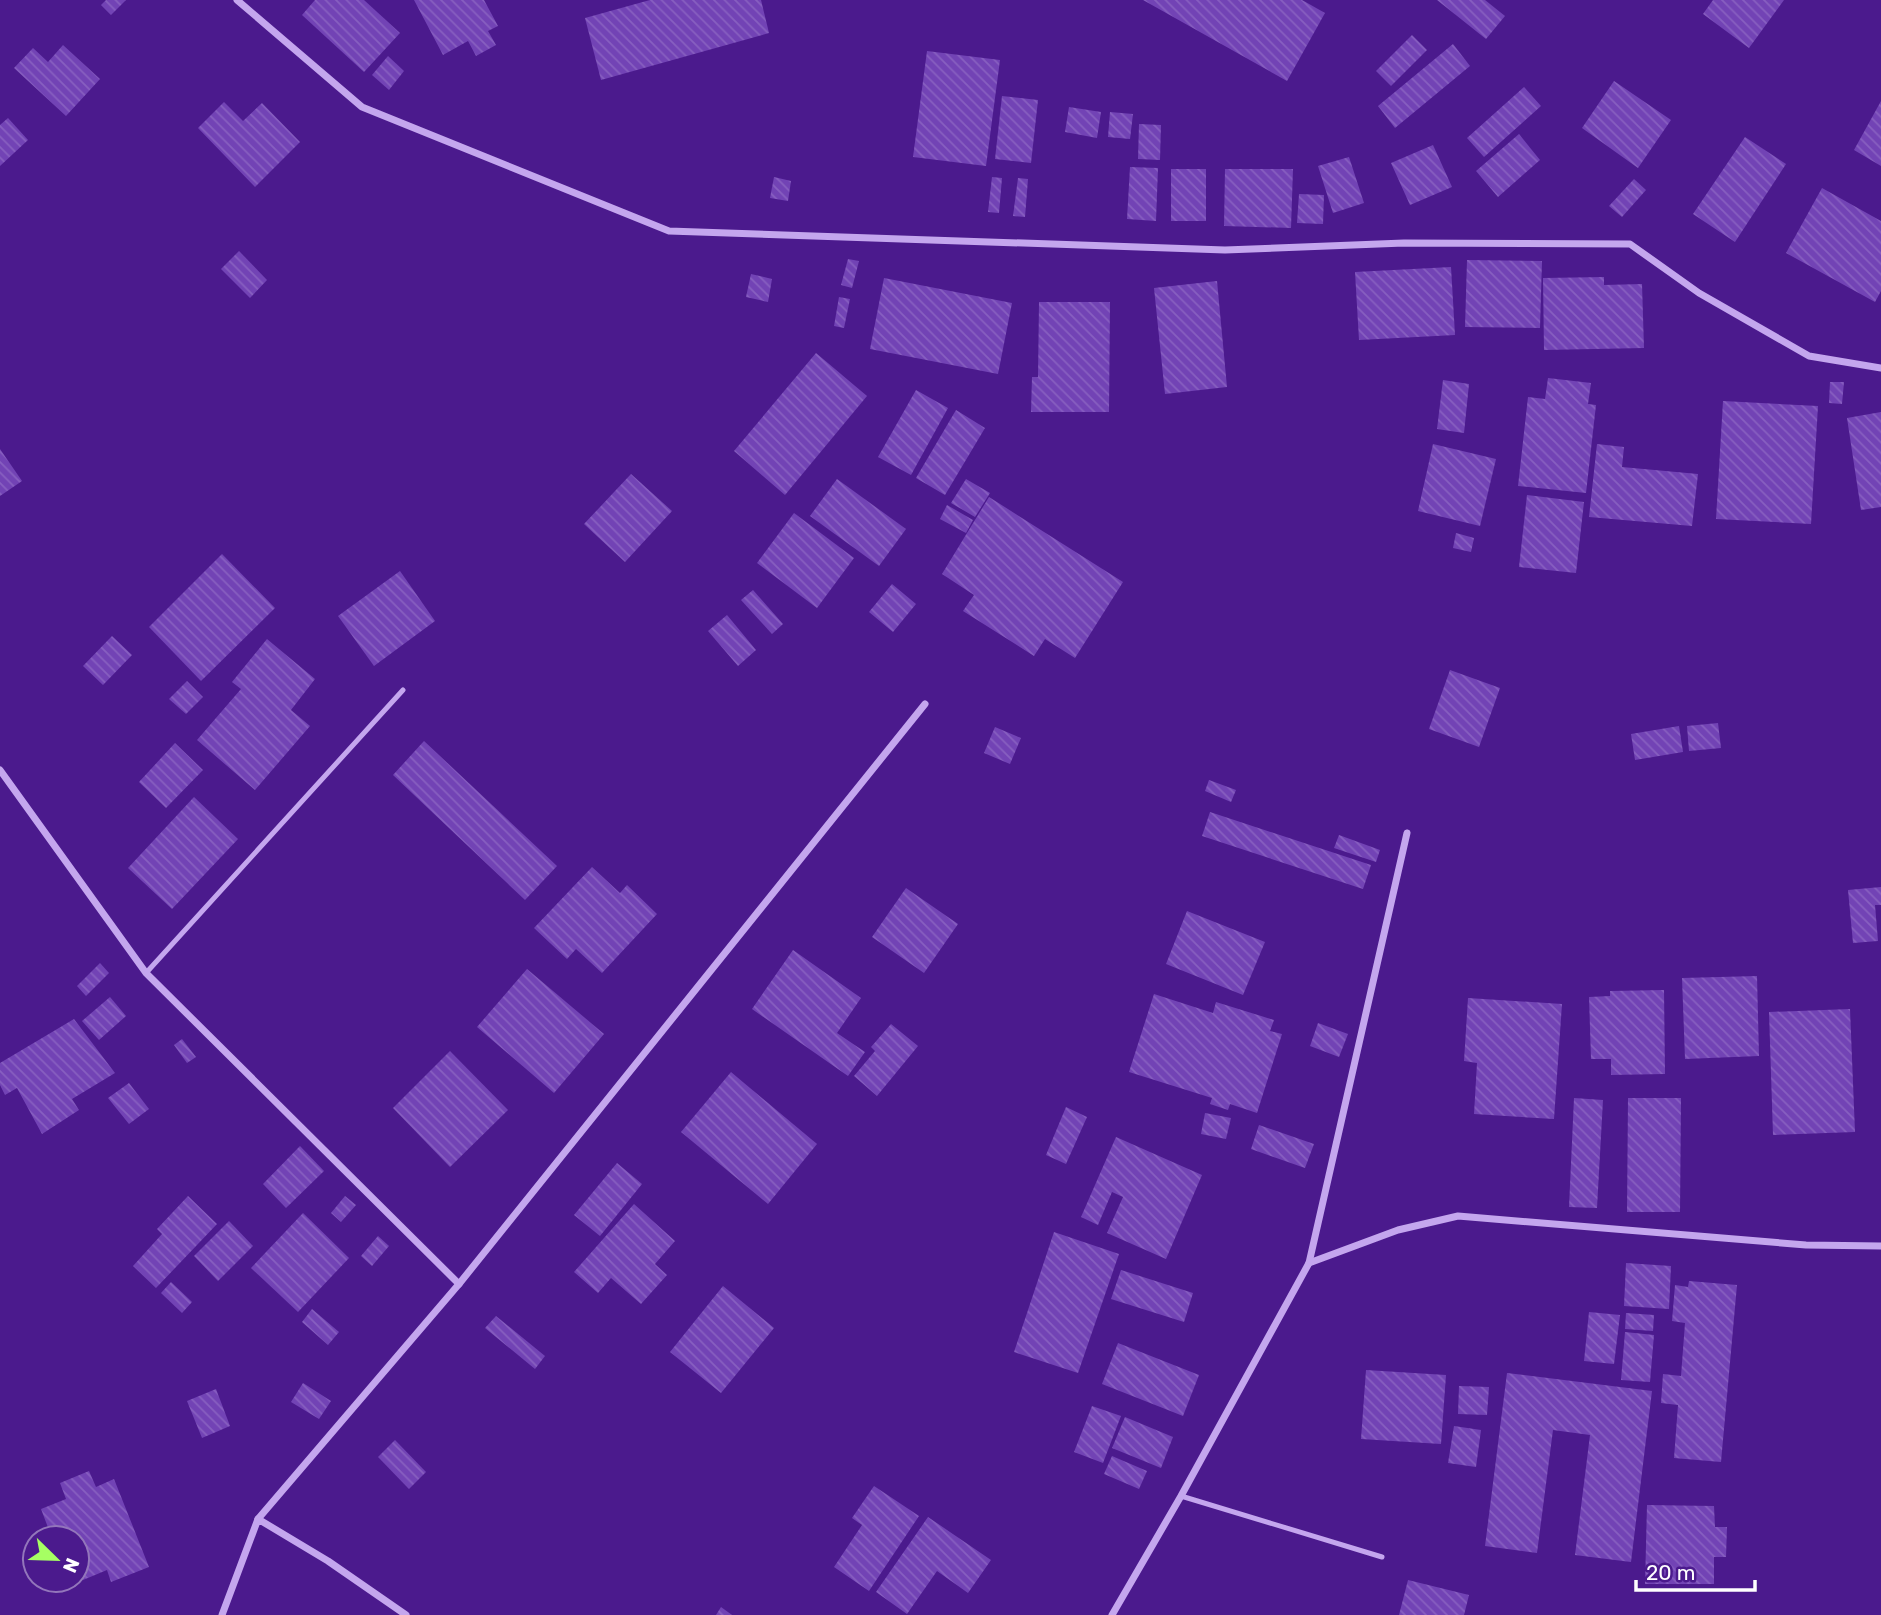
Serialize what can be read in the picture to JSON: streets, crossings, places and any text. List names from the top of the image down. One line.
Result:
{"scale_bar":"20 m","north":"bottom right"}
